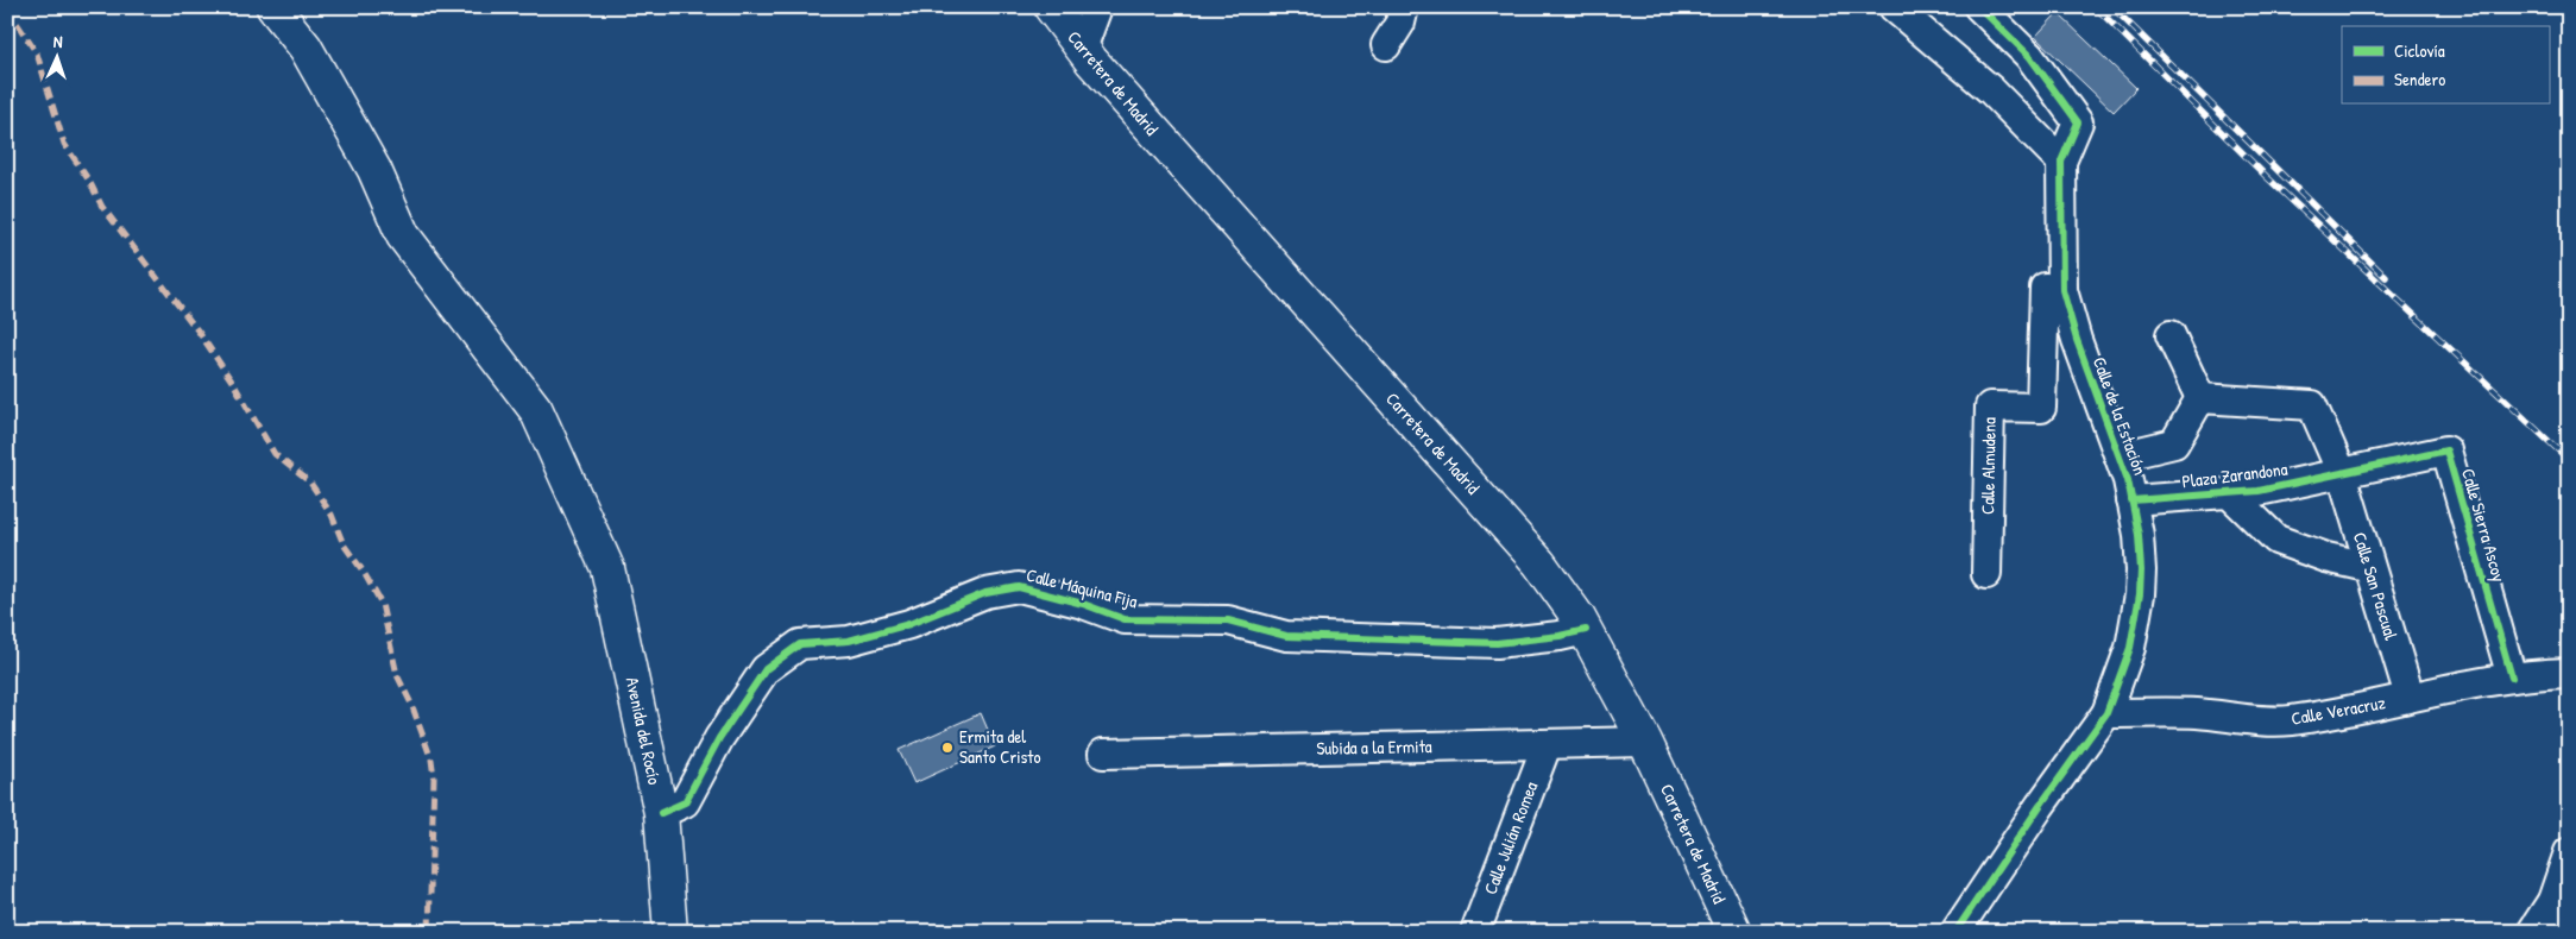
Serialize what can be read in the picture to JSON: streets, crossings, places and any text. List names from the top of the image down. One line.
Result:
{"streets":{"main road":["Carretera de Madrid","Avenida del Rocío"],"street":["Calle de la Estación","Calle Almudena","Plaza Zarandona","Calle Sierra Ascoy","Calle San Pascual","Calle Máquina Fija","Calle Veracruz","Subida a la Ermita","Calle Julián Romea"]},"crossings":[["Carretera de Madrid","Calle Máquina Fija"],["Carretera de Madrid","Subida a la Ermita"],["Calle de la Estación","Calle Almudena"],["Calle de la Estación","Plaza Zarandona"],["Calle de la Estación","Calle Veracruz"],["Plaza Zarandona","Calle Sierra Ascoy"],["Plaza Zarandona","Calle San Pascual"],["Calle Sierra Ascoy","Calle San Pascual"],["Calle Sierra Ascoy","Calle Veracruz"],["Calle San Pascual","Calle Veracruz"],["Calle Máquina Fija","Avenida del Rocío"],["Subida a la Ermita","Calle Julián Romea"]],"places":["Ermita del Santo Cristo"],"legend":["Ciclovía","Sendero"],"north":"top"}
